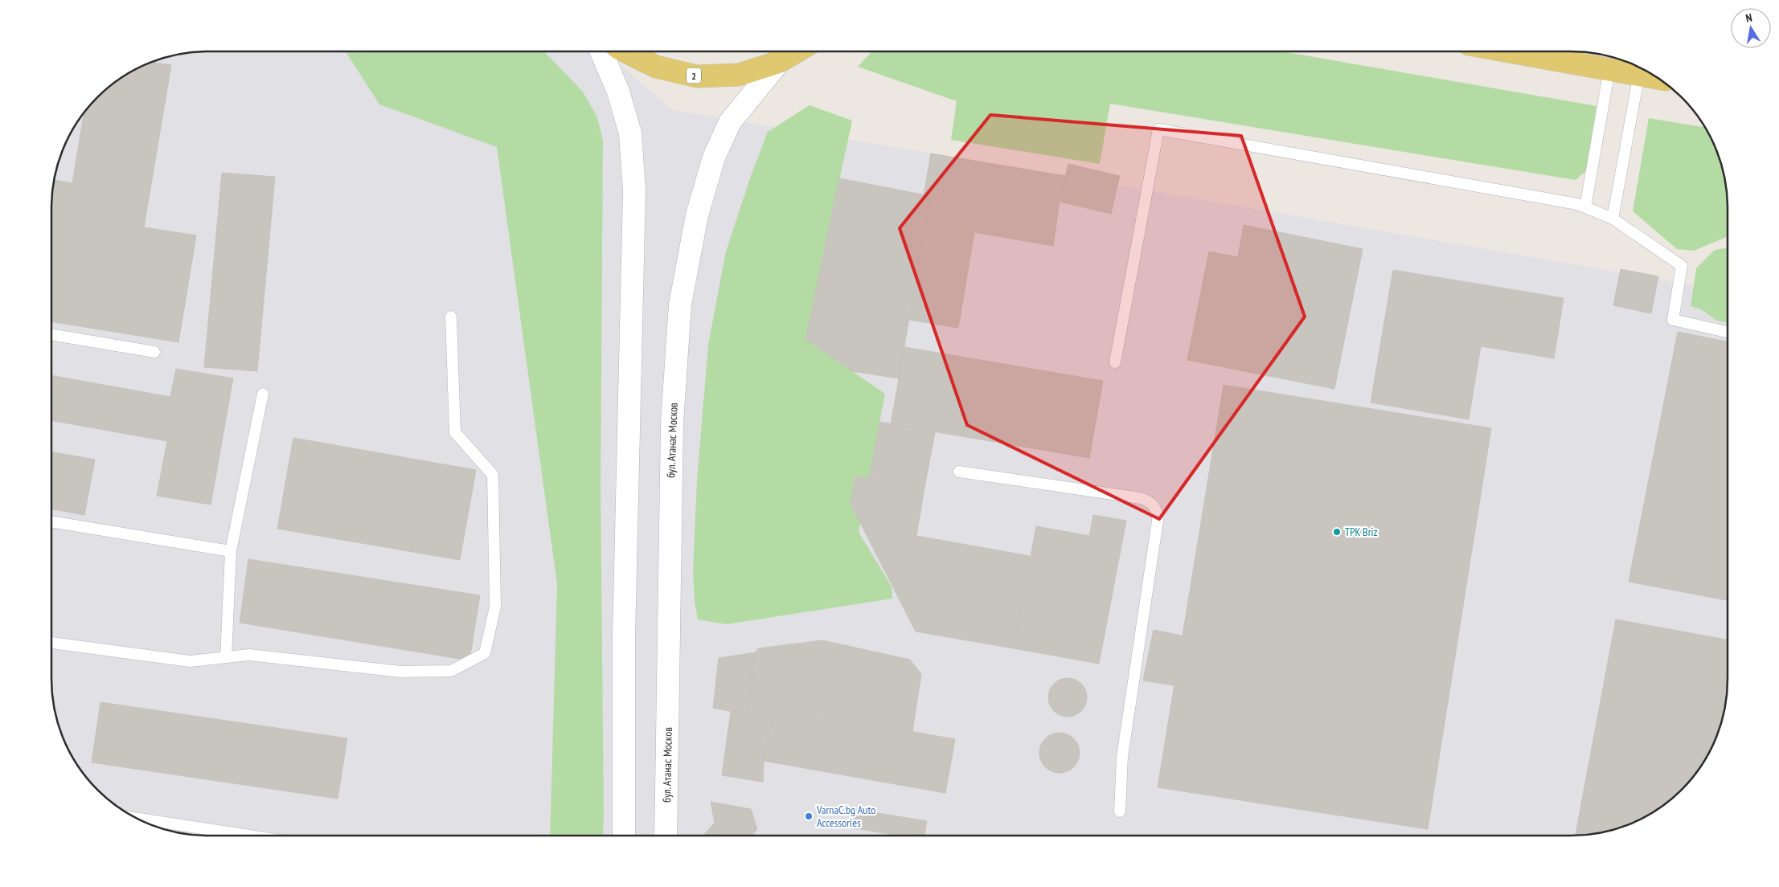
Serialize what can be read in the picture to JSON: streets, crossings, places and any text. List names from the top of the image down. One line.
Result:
{"streets":{"main road":["2","бул. Атанас Москов"]},"crossings":[["2","бул. Атанас Москов"]],"places":["TPK Briz","VarnaC.bg Auto Accessories"],"north":"top"}
